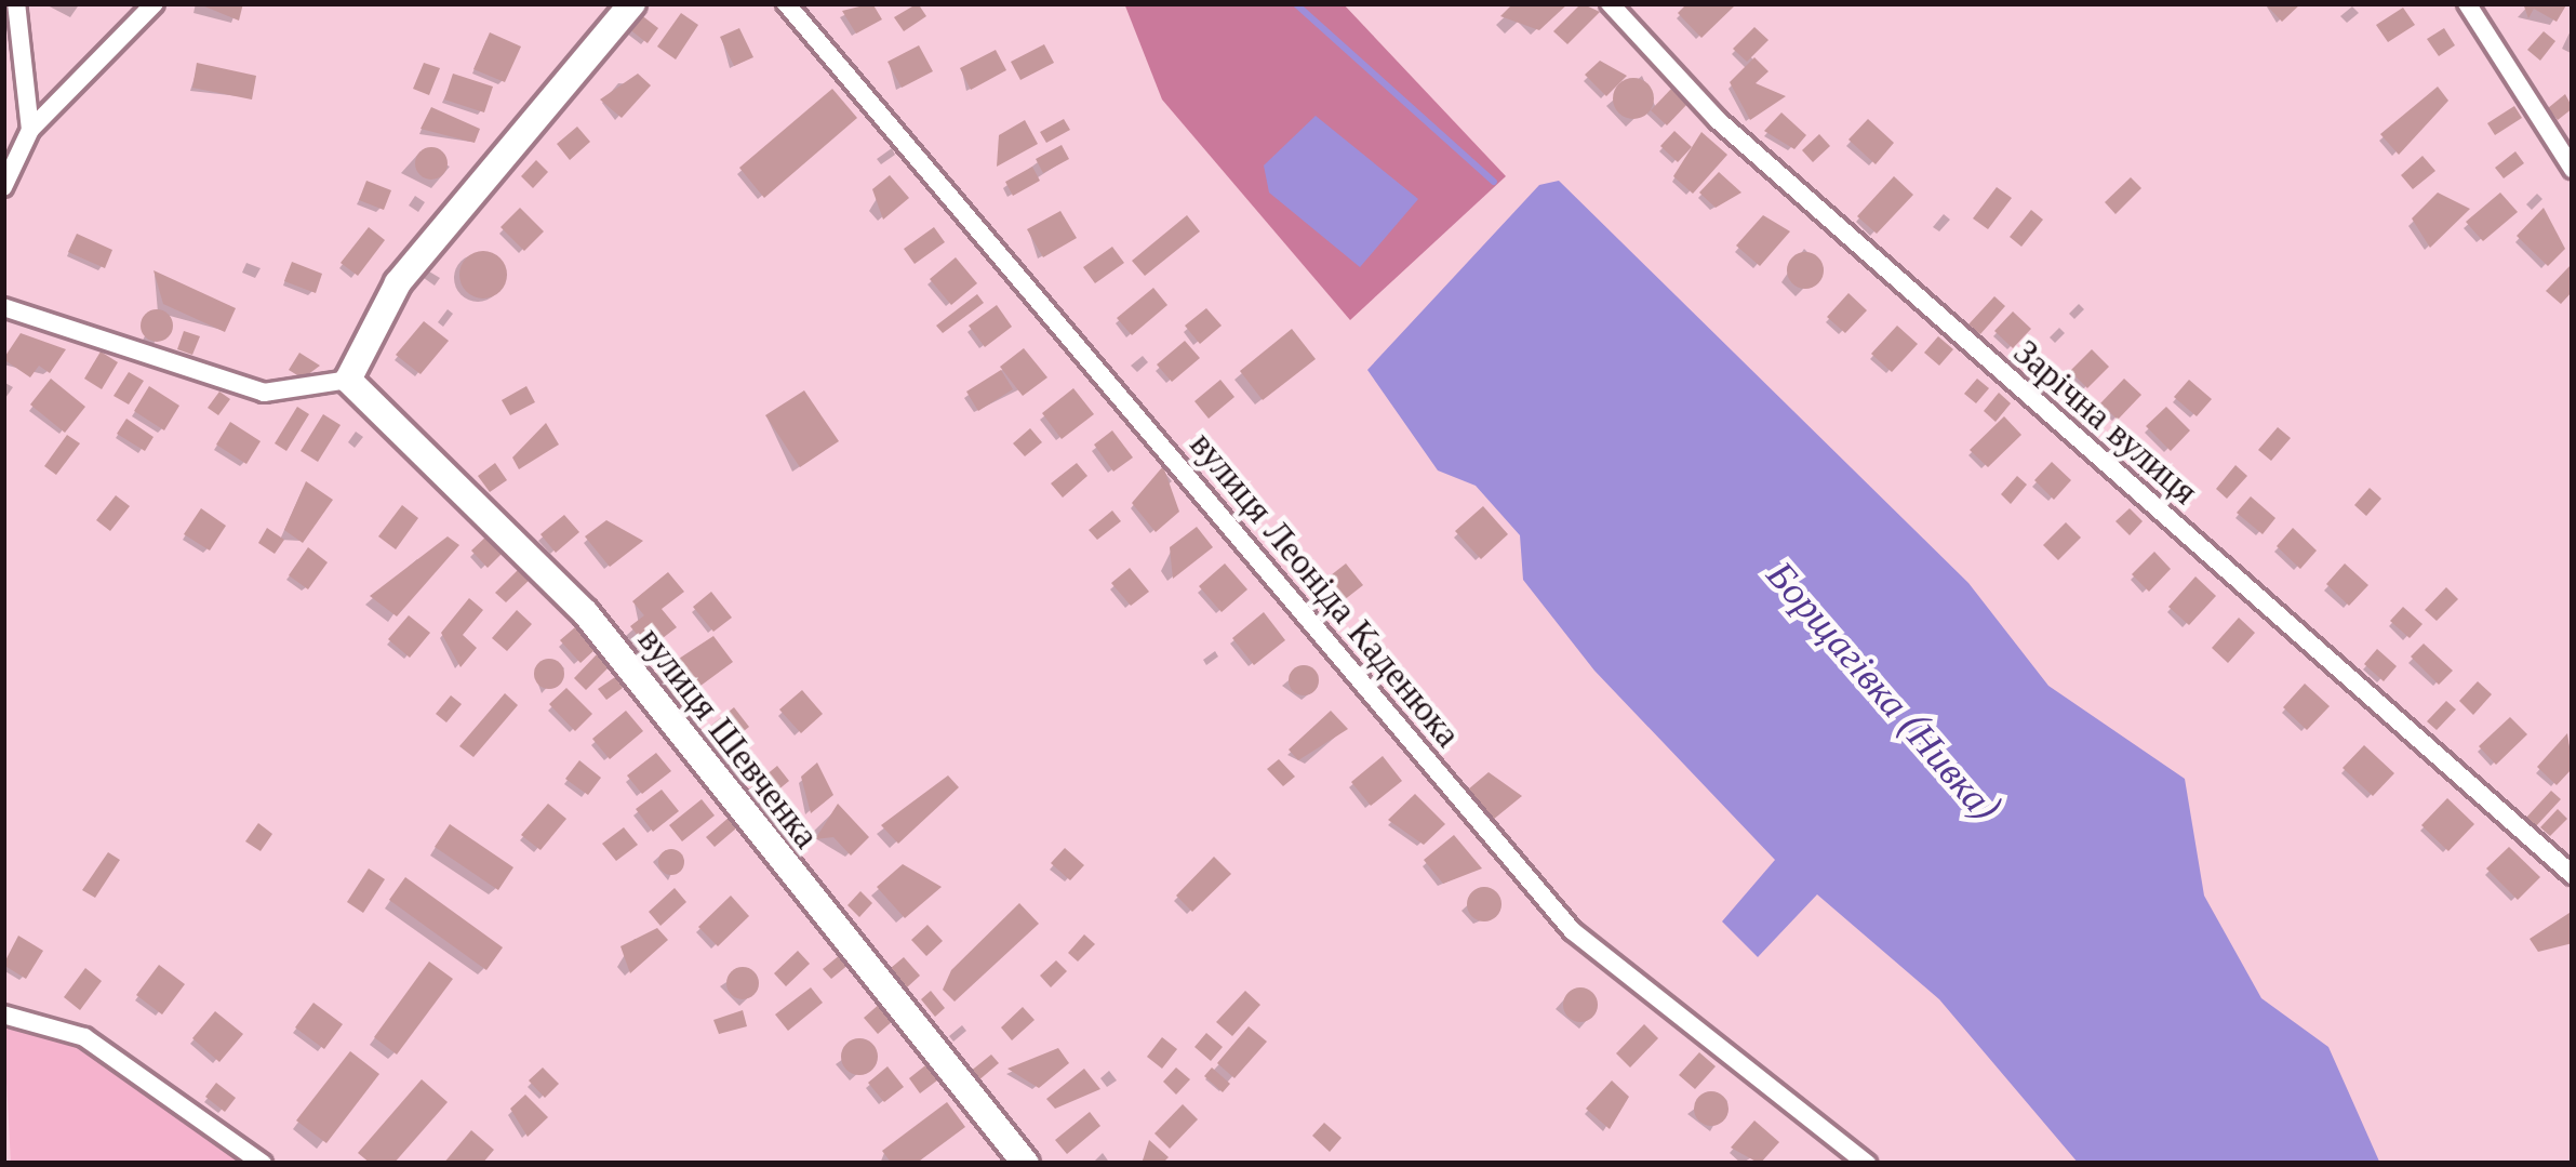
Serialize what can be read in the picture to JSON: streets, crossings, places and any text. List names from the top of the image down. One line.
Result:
{"streets":{"street":["Зарічна вулиця","вулиця Леоніда Каденюка","вулиця Шевченка"]},"water":["Борщагівка (Нивка)"]}
